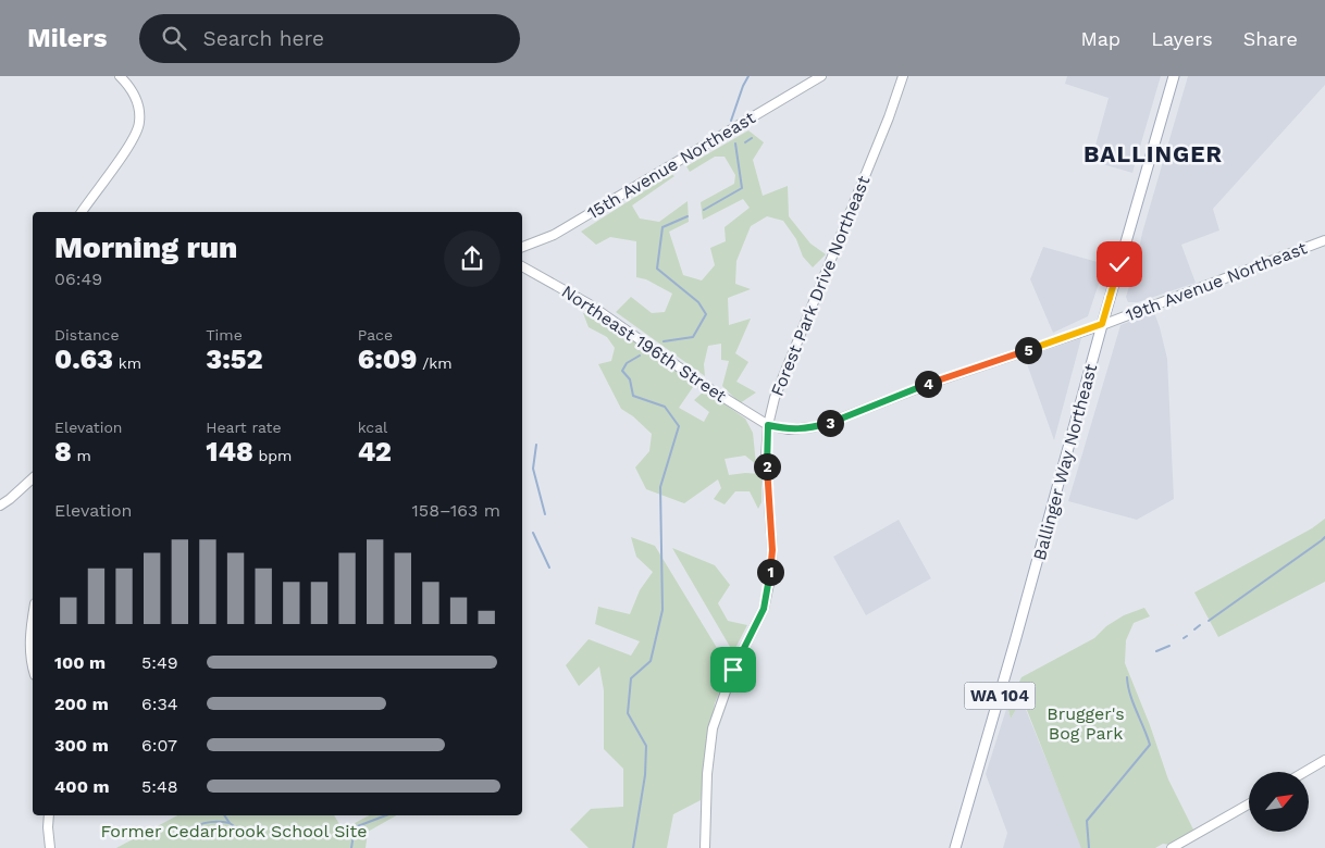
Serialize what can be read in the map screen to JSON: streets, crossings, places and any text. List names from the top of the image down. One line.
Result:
{"streets":{"main road":["Ballinger Way Northeast","WA 104"],"street":["15th Avenue Northeast","19th Avenue Northeast","Forest Park Drive Northeast","Northeast 196th Street"]},"crossings":[["19th Avenue Northeast","Forest Park Drive Northeast"],["19th Avenue Northeast","Northeast 196th Street"],["19th Avenue Northeast","Ballinger Way Northeast"],["Forest Park Drive Northeast","Northeast 196th Street"]],"districts":["BALLINGER"],"parks":["Brugger's Bog Park","Former Cedarbrook School Site"],"north":"top right","page":{"header":"Milers","search":"Search here","nav":["Map","Layers","Share"],"heading":["Morning run","06:49"],"stats":[["Distance","0.63 km"],["Time","3:52"],["Pace","6:09 /km"],["Elevation","8 m"],["Heart rate","148 bpm"],["kcal","42"]],"pins":["5","4","3","2","1"],"chart":["Elevation","158–163 m"],"list":[{"name":"100 m","note":"5:49"},{"name":"200 m","note":"6:34"},{"name":"300 m","note":"6:07"},{"name":"400 m","note":"5:48"}]}}
